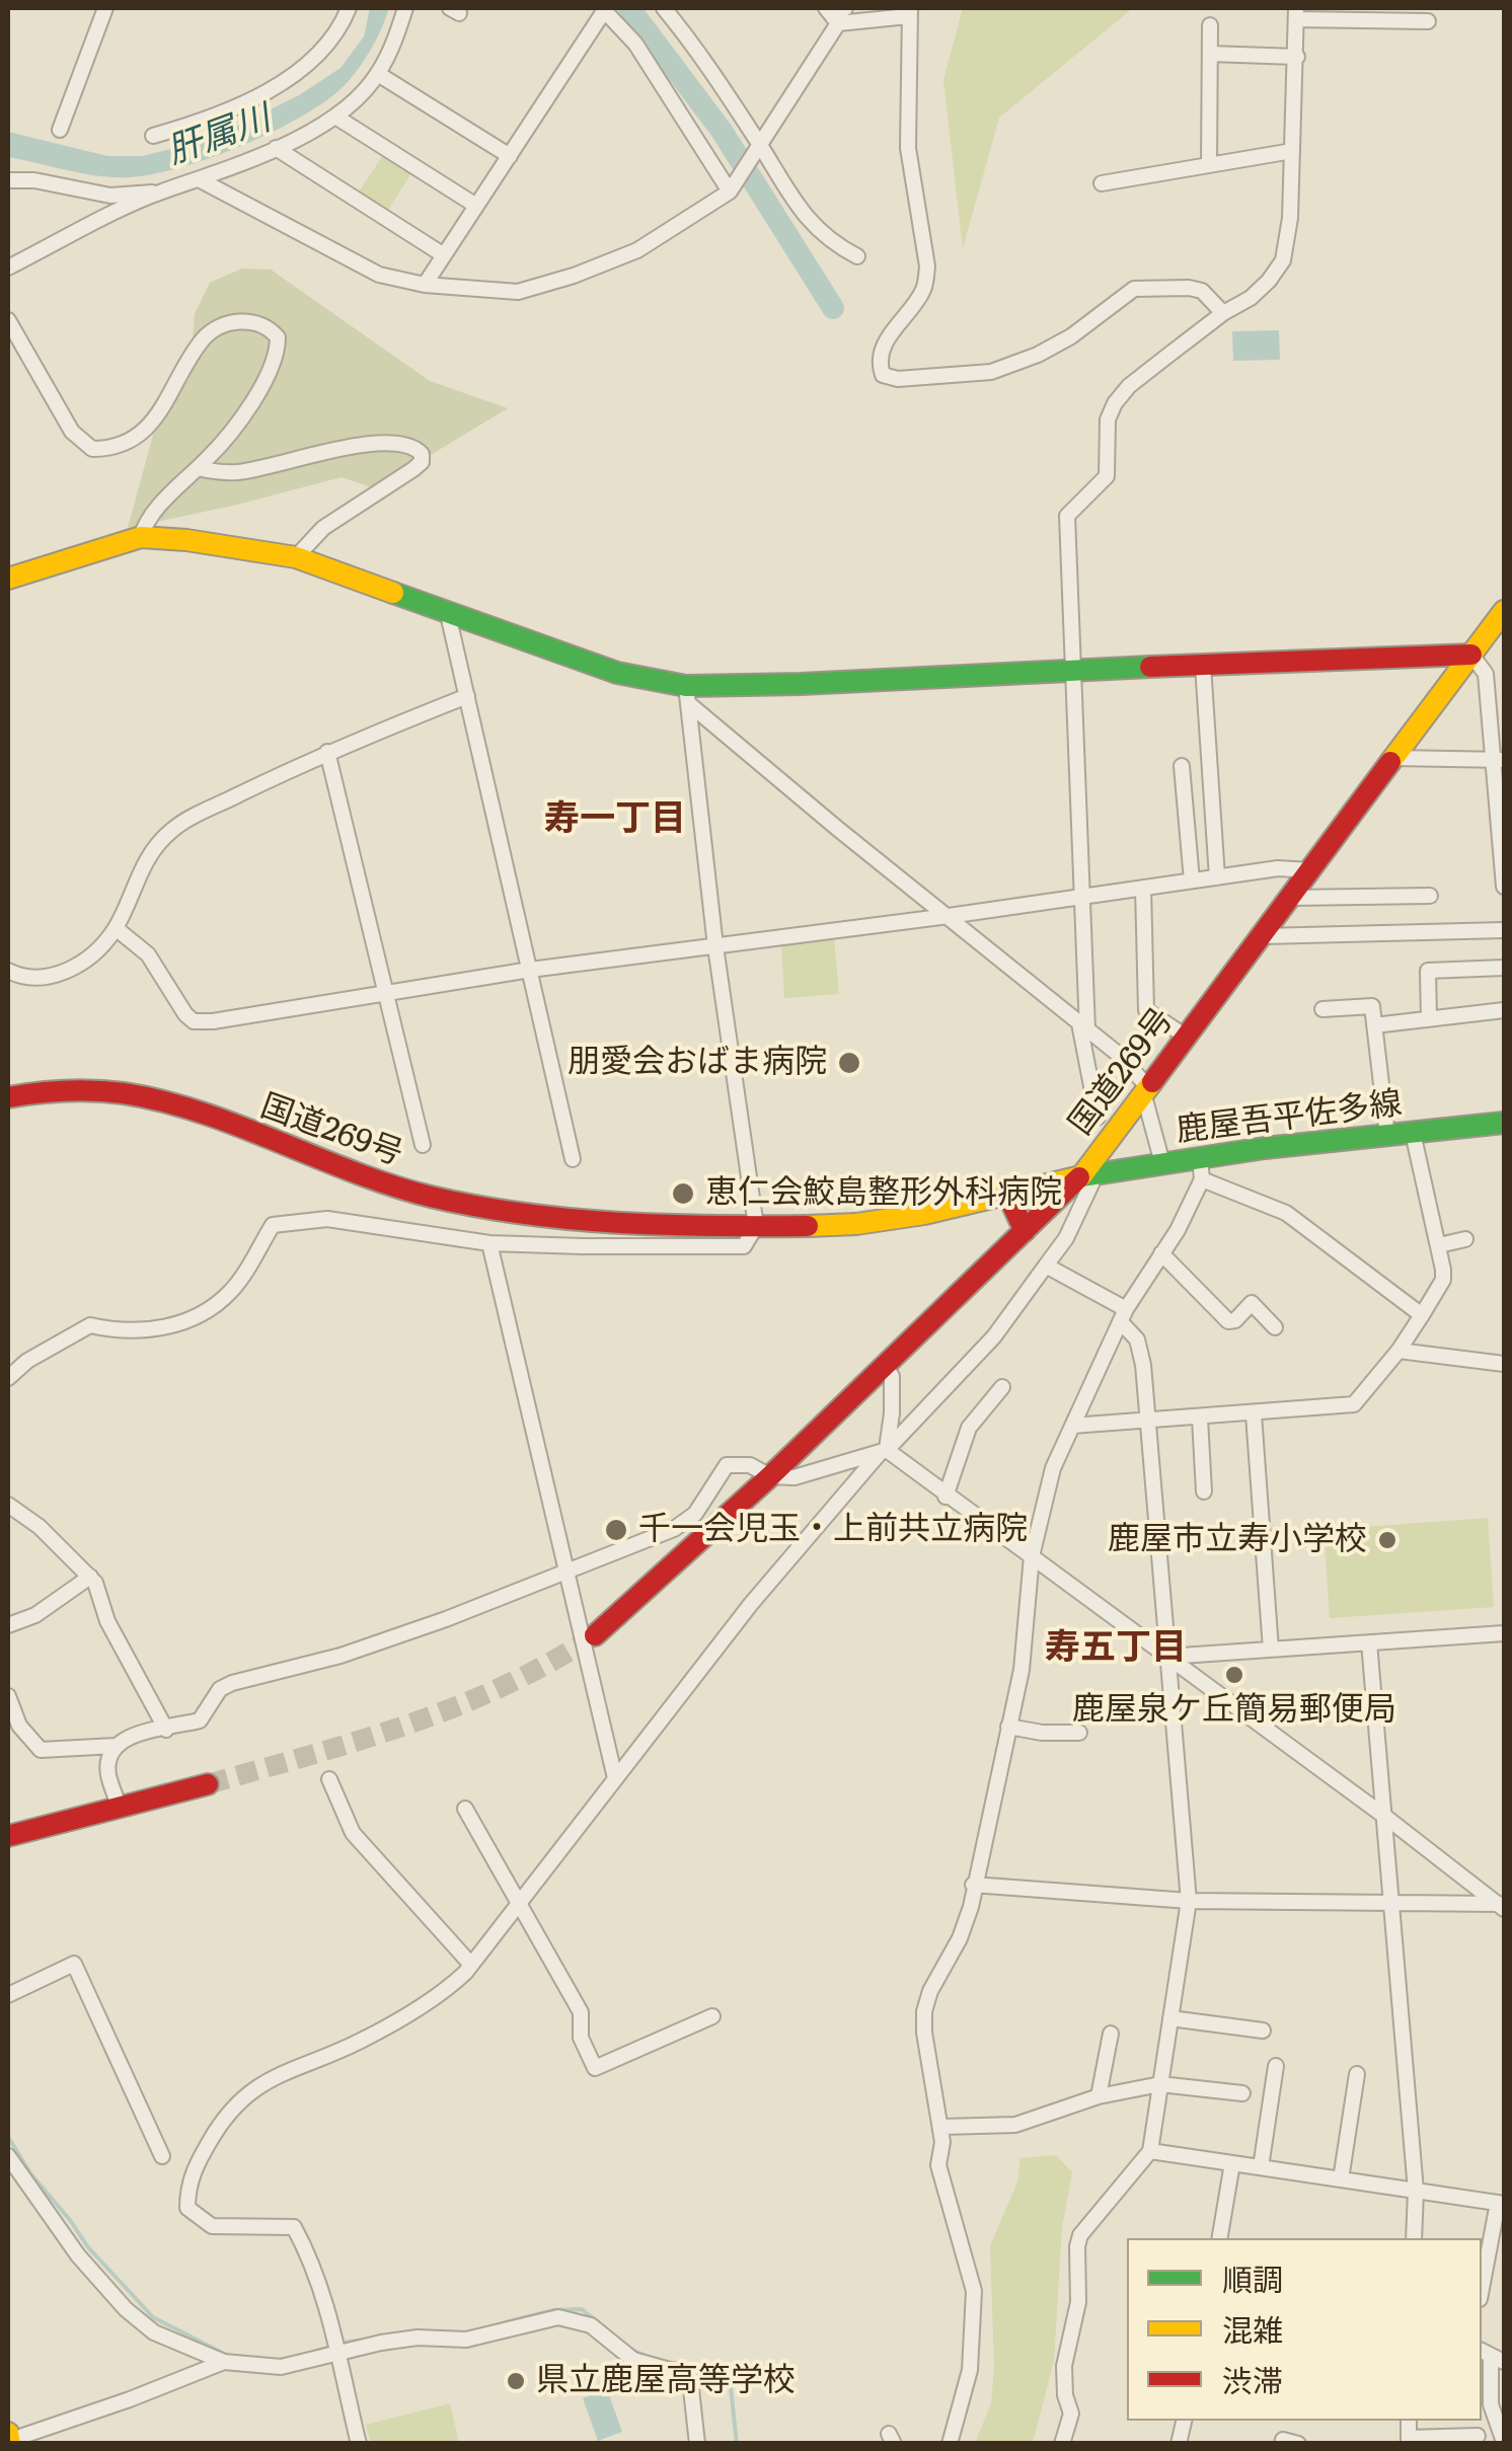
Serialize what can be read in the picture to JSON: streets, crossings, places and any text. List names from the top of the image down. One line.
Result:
{"streets":{"main road":["国道269号","鹿屋吾平佐多線"]},"crossings":[["国道269号","鹿屋吾平佐多線"]],"districts":["寿一丁目","寿五丁目"],"water":["肝属川"],"places":["朋愛会おばま病院","恵仁会鮫島整形外科病院","千一会児玉・上前共立病院","鹿屋市立寿小学校","鹿屋泉ケ丘簡易郵便局","県立鹿屋高等学校"],"legend":["順調","混雑","渋滞"]}
